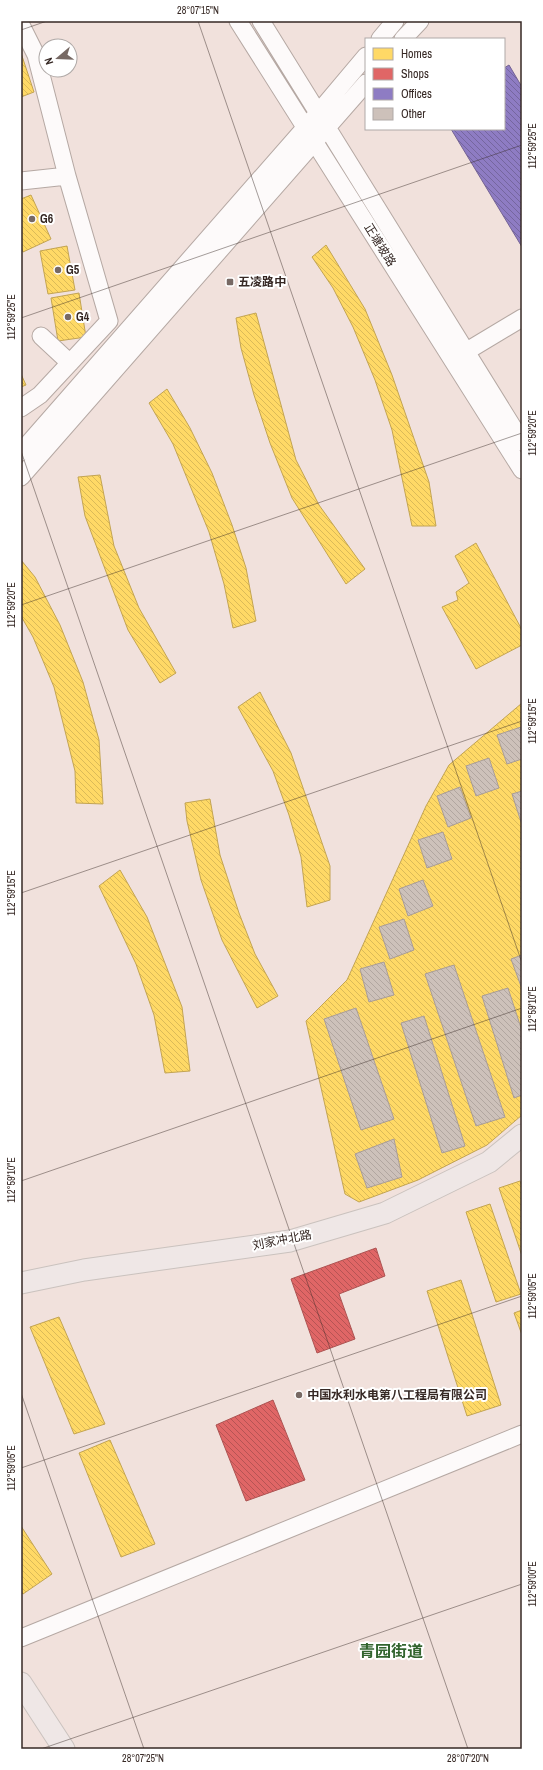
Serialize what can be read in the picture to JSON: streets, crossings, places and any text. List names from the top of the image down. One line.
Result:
{"streets":{"main road":["刘家冲北路"],"street":["正塘坡路"]},"districts":["青园街道"],"places":{"other":["G6","G5","G4","中国水利水电第八工程局有限公司"],"transit":["五凌路中"]},"legend":["Homes","Shops","Offices","Other"],"north":"left","coordinates":["28°07'15\"N","112°59'25\"E","112°59'20\"E","112°59'15\"E","112°59'10\"E","112°59'05\"E","112°59'00\"E","28°07'25\"N","28°07'20\"N"]}
